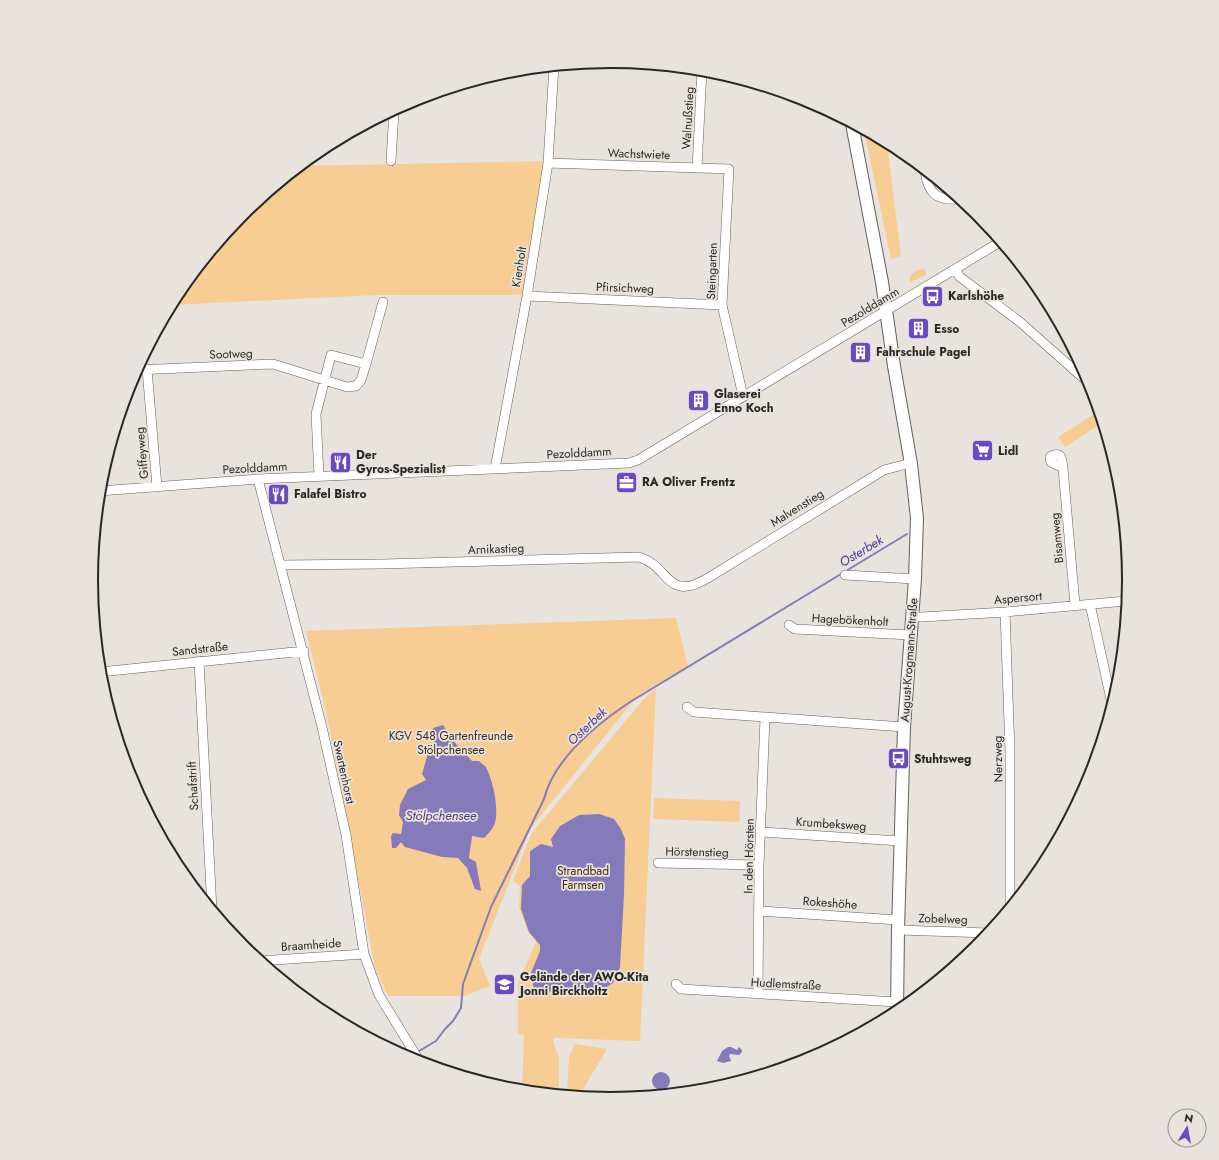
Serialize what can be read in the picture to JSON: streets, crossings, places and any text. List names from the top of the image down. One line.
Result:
{"streets":{"main road":["August-Krogmann-Straße"],"street":["Walnußstieg","Wachstwiete","Kienholt","Steingarten","Pfirsichweg","Pezolddamm","Sootweg","Giffeyweg","Malvenstieg","Bisamweg","Arnikastieg","Aspersort","Hagebökenholt","Sandstraße","Nerzweg","Swartenhorst","Schafstrift","Krumbeksweg","Hörstenstieg","In den Hörsten","Rokeshöhe","Zobelweg","Braamheide","Hudlemstraße"]},"crossings":[["Walnußstieg","Wachstwiete"],["Wachstwiete","Kienholt"],["Wachstwiete","Steingarten"],["Kienholt","Pfirsichweg"],["Kienholt","Pezolddamm"],["Steingarten","Pfirsichweg"],["Steingarten","Pezolddamm"],["Pezolddamm","Giffeyweg"],["Pezolddamm","August-Krogmann-Straße"],["Pezolddamm","Swartenhorst"],["Sootweg","Giffeyweg"],["Malvenstieg","Arnikastieg"],["Malvenstieg","August-Krogmann-Straße"],["Bisamweg","Aspersort"],["Arnikastieg","Swartenhorst"],["Aspersort","August-Krogmann-Straße"],["Aspersort","Nerzweg"],["Hagebökenholt","August-Krogmann-Straße"],["Sandstraße","Swartenhorst"],["Sandstraße","Schafstrift"],["August-Krogmann-Straße","Krumbeksweg"],["August-Krogmann-Straße","Rokeshöhe"],["August-Krogmann-Straße","Zobelweg"],["Swartenhorst","Braamheide"],["Krumbeksweg","In den Hörsten"],["Hörstenstieg","In den Hörsten"],["In den Hörsten","Rokeshöhe"],["In den Hörsten","Hudlemstraße"],["Rokeshöhe","Zobelweg"]],"water":["Osterbek","Stölpchensee"],"parks":["KGV 548 Gartenfreunde Stölpchensee","Strandbad Farmsen"],"places":{"bus stop":["Karlshöhe","Stuhtsweg"],"building":["Esso","Fahrschule Pagel","Glaserei Enno Koch"],"supermarket":["Lidl"],"restaurant":["Der Gyros-Spezialist","Falafel Bistro"],"office":["RA Oliver Frentz"],"school or university":["Gelände der AWO-Kita Jonni Birckholtz"]},"north":"top"}
